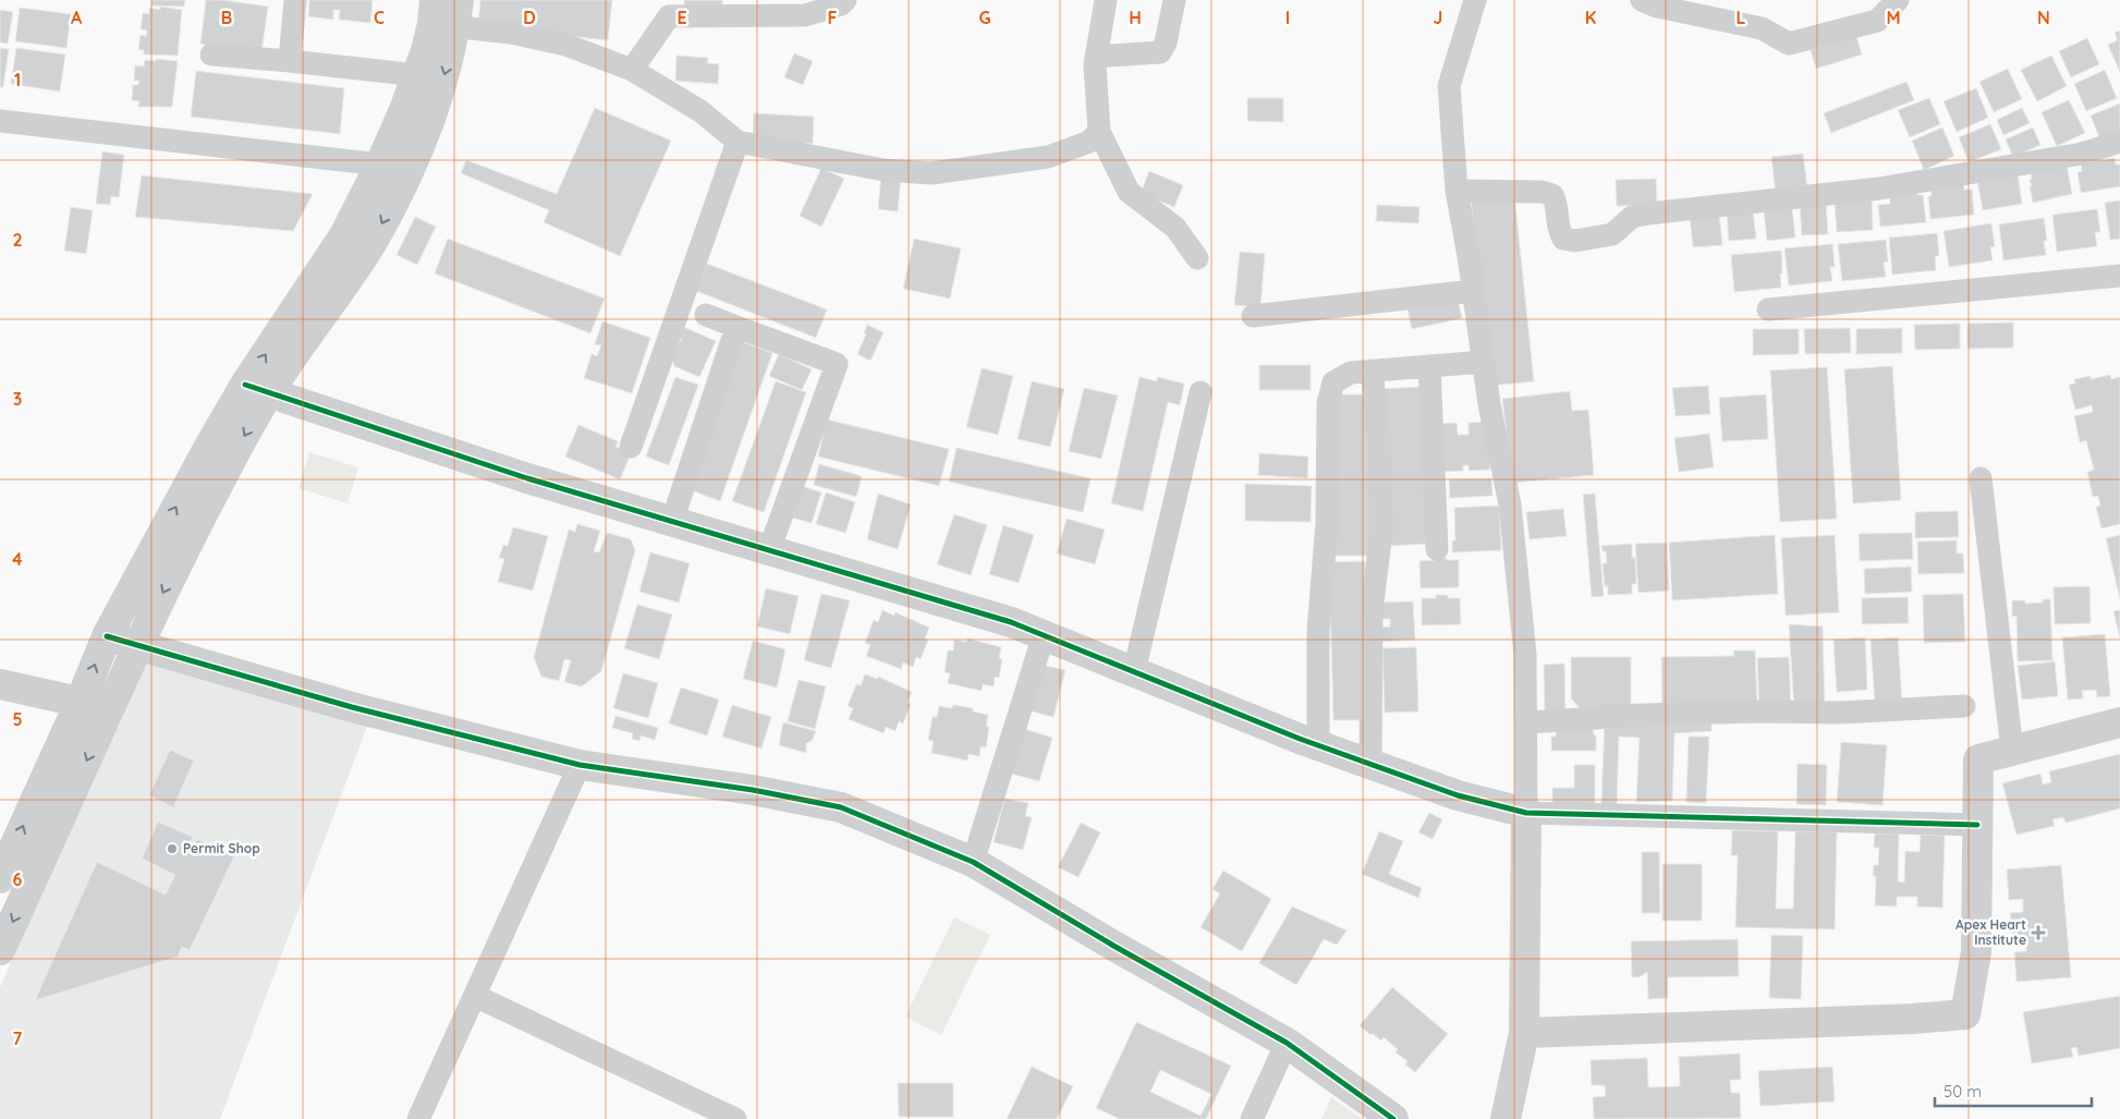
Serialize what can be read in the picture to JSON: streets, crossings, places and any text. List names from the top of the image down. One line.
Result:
{"places":{"other":["Permit Shop"],"health":["Apex Heart Institute"]},"scale_bar":"50 m","grid":{"columns":["A","B","C","D","E","F","G","H","I","J","K","L","M","N"],"rows":["1","2","3","4","5","6","7"]}}
